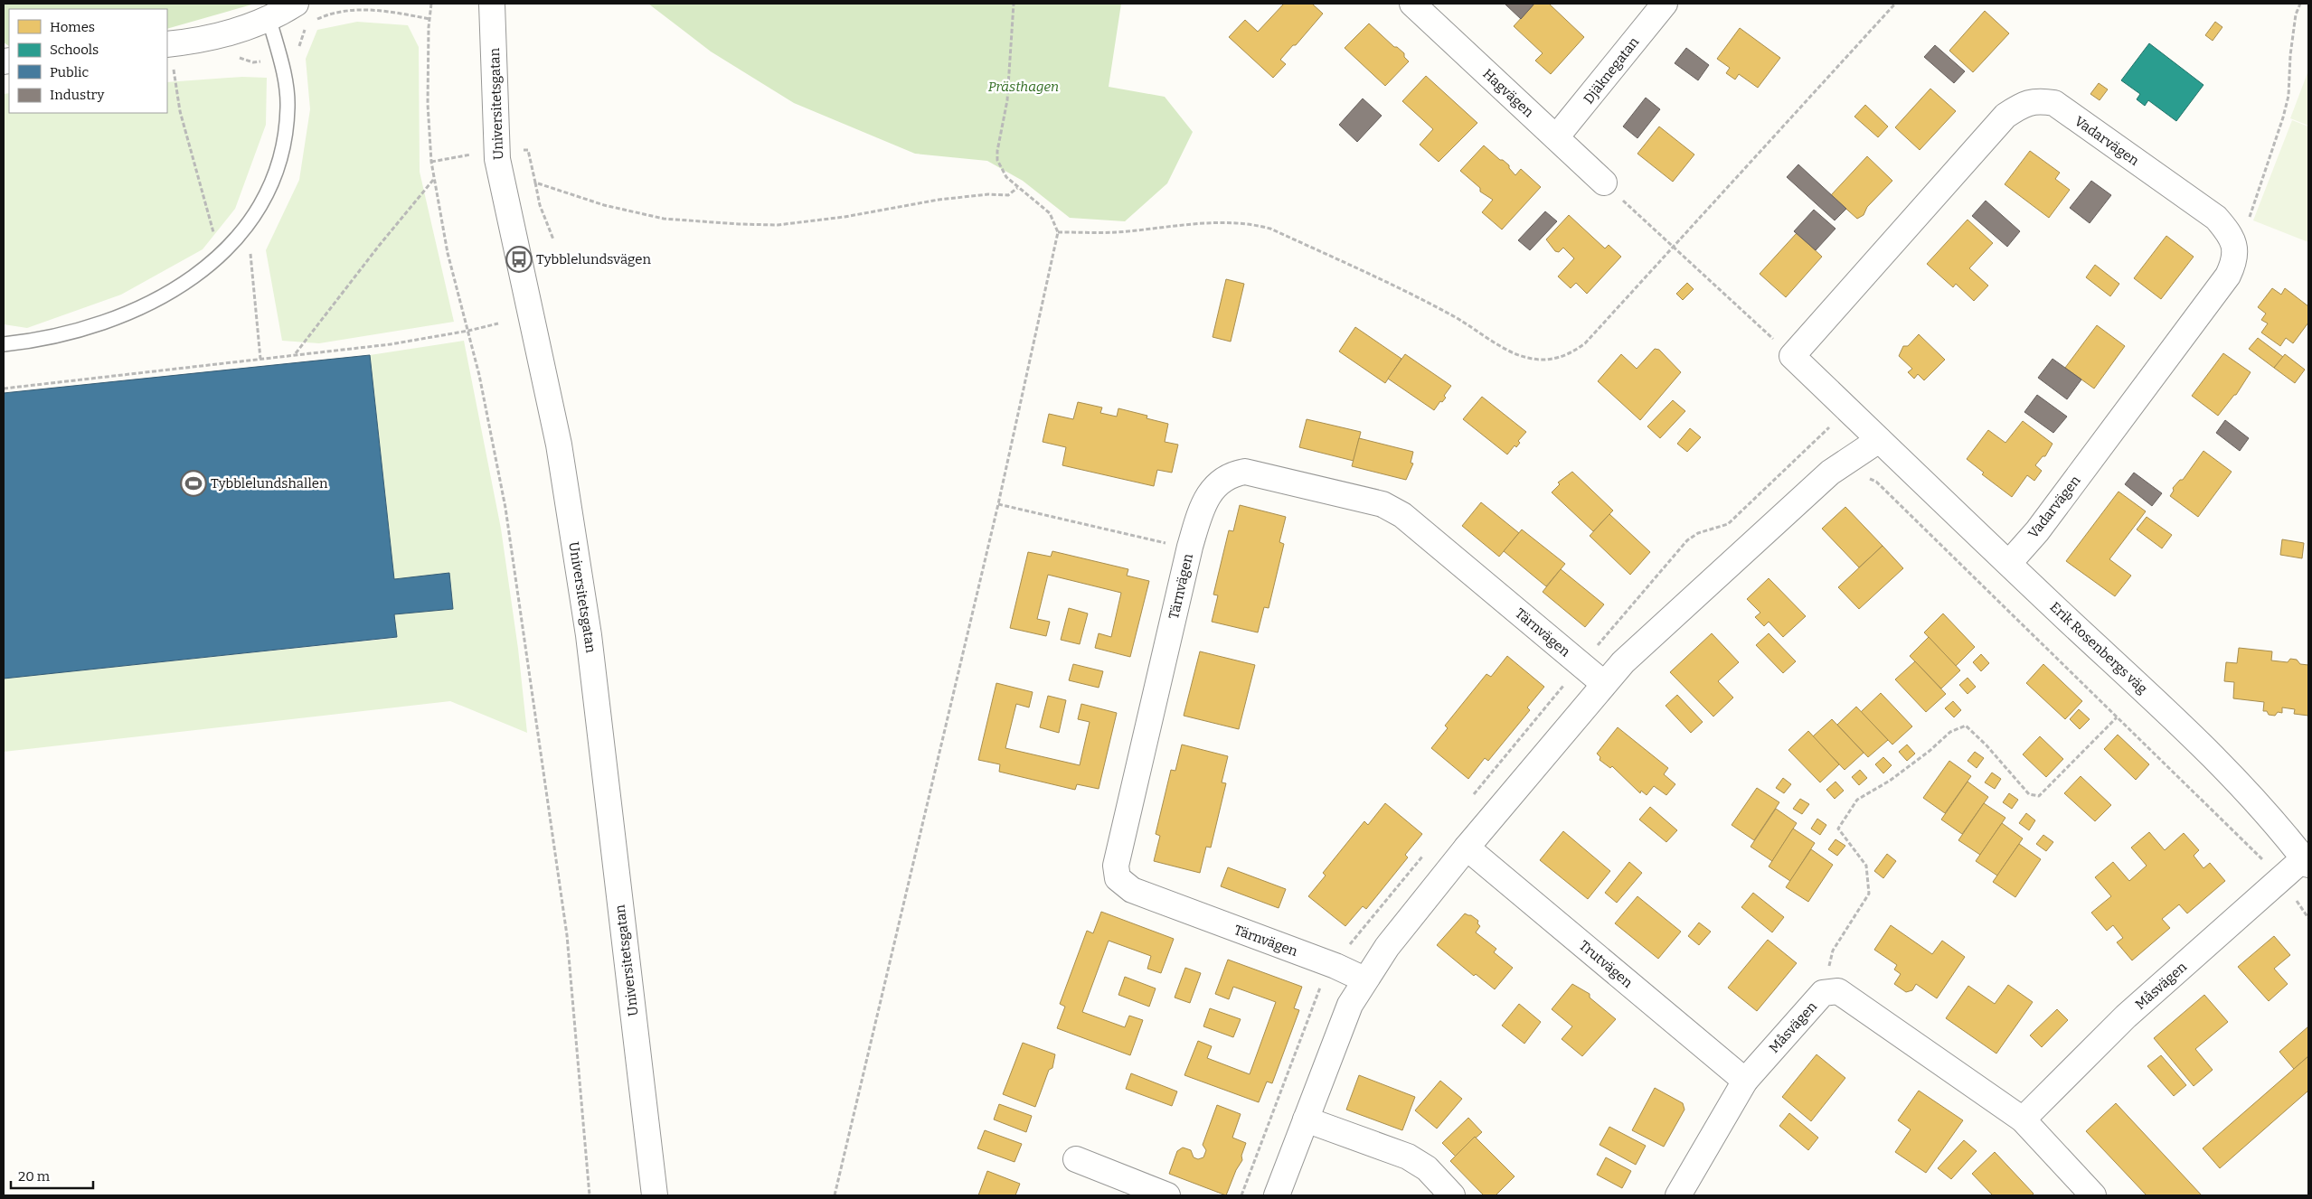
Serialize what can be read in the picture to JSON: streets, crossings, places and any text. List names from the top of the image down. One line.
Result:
{"streets":{"street":["Djäknegatan","Hagvägen","Universitetsgatan","Vadarvägen","Tärnvägen","Erik Rosenbergs väg","Trutvägen","Måsvägen"]},"crossings":[["Djäknegatan","Hagvägen"],["Vadarvägen","Erik Rosenbergs väg"],["Erik Rosenbergs väg","Måsvägen"],["Trutvägen","Måsvägen"]],"parks":["Prästhagen"],"places":{"bus stop":["Tybblelundsvägen"],"sports":["Tybblelundshallen"]},"legend":["Homes","Schools","Public","Industry"],"scale_bar":"20 m"}
